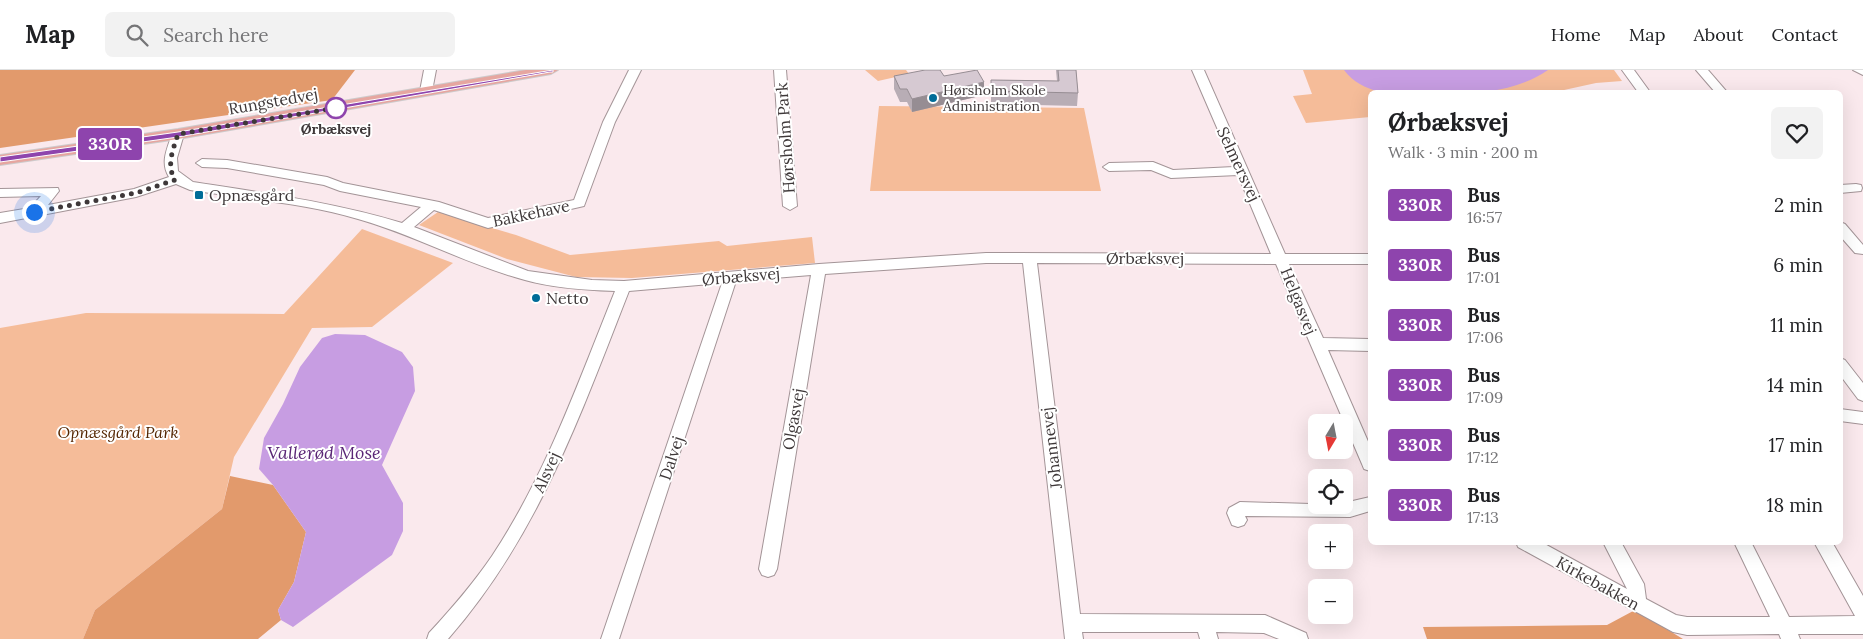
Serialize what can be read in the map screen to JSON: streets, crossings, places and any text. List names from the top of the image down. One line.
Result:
{"streets":{"main road":["Rungstedvej"],"street":["Hørsholm Park","Selmersvej","Bakkehave","Ørbæksvej","Helgasvej","Olgasvej","Johannevej","Dalvej","Alsvej","Kirkebakken"]},"crossings":[["Selmersvej","Ørbæksvej"],["Selmersvej","Helgasvej"],["Ørbæksvej","Helgasvej"],["Ørbæksvej","Olgasvej"],["Ørbæksvej","Johannevej"],["Ørbæksvej","Dalvej"],["Ørbæksvej","Alsvej"]],"water":["Vallerød Mose"],"parks":["Opnæsgård Park"],"places":{"other":["Hørsholm Skole Administration","Ørbæksvej","Netto"],"transit":["Opnæsgård"]},"lines":["bus line 330R"],"north":"bottom","page":{"header":"Map","search":"Search here","nav":["Home","Map","About","Contact"],"on_map":"330R","heading":["Ørbæksvej","Walk · 3 min · 200 m"],"list":[{"mark":"330R","name":"Bus","note":"16:57","value":"2 min"},{"mark":"330R","name":"Bus","note":"17:01","value":"6 min"},{"mark":"330R","name":"Bus","note":"17:06","value":"11 min"},{"mark":"330R","name":"Bus","note":"17:09","value":"14 min"},{"mark":"330R","name":"Bus","note":"17:12","value":"17 min"},{"mark":"330R","name":"Bus","note":"17:13","value":"18 min"}],"map_buttons":["+","−"]}}
